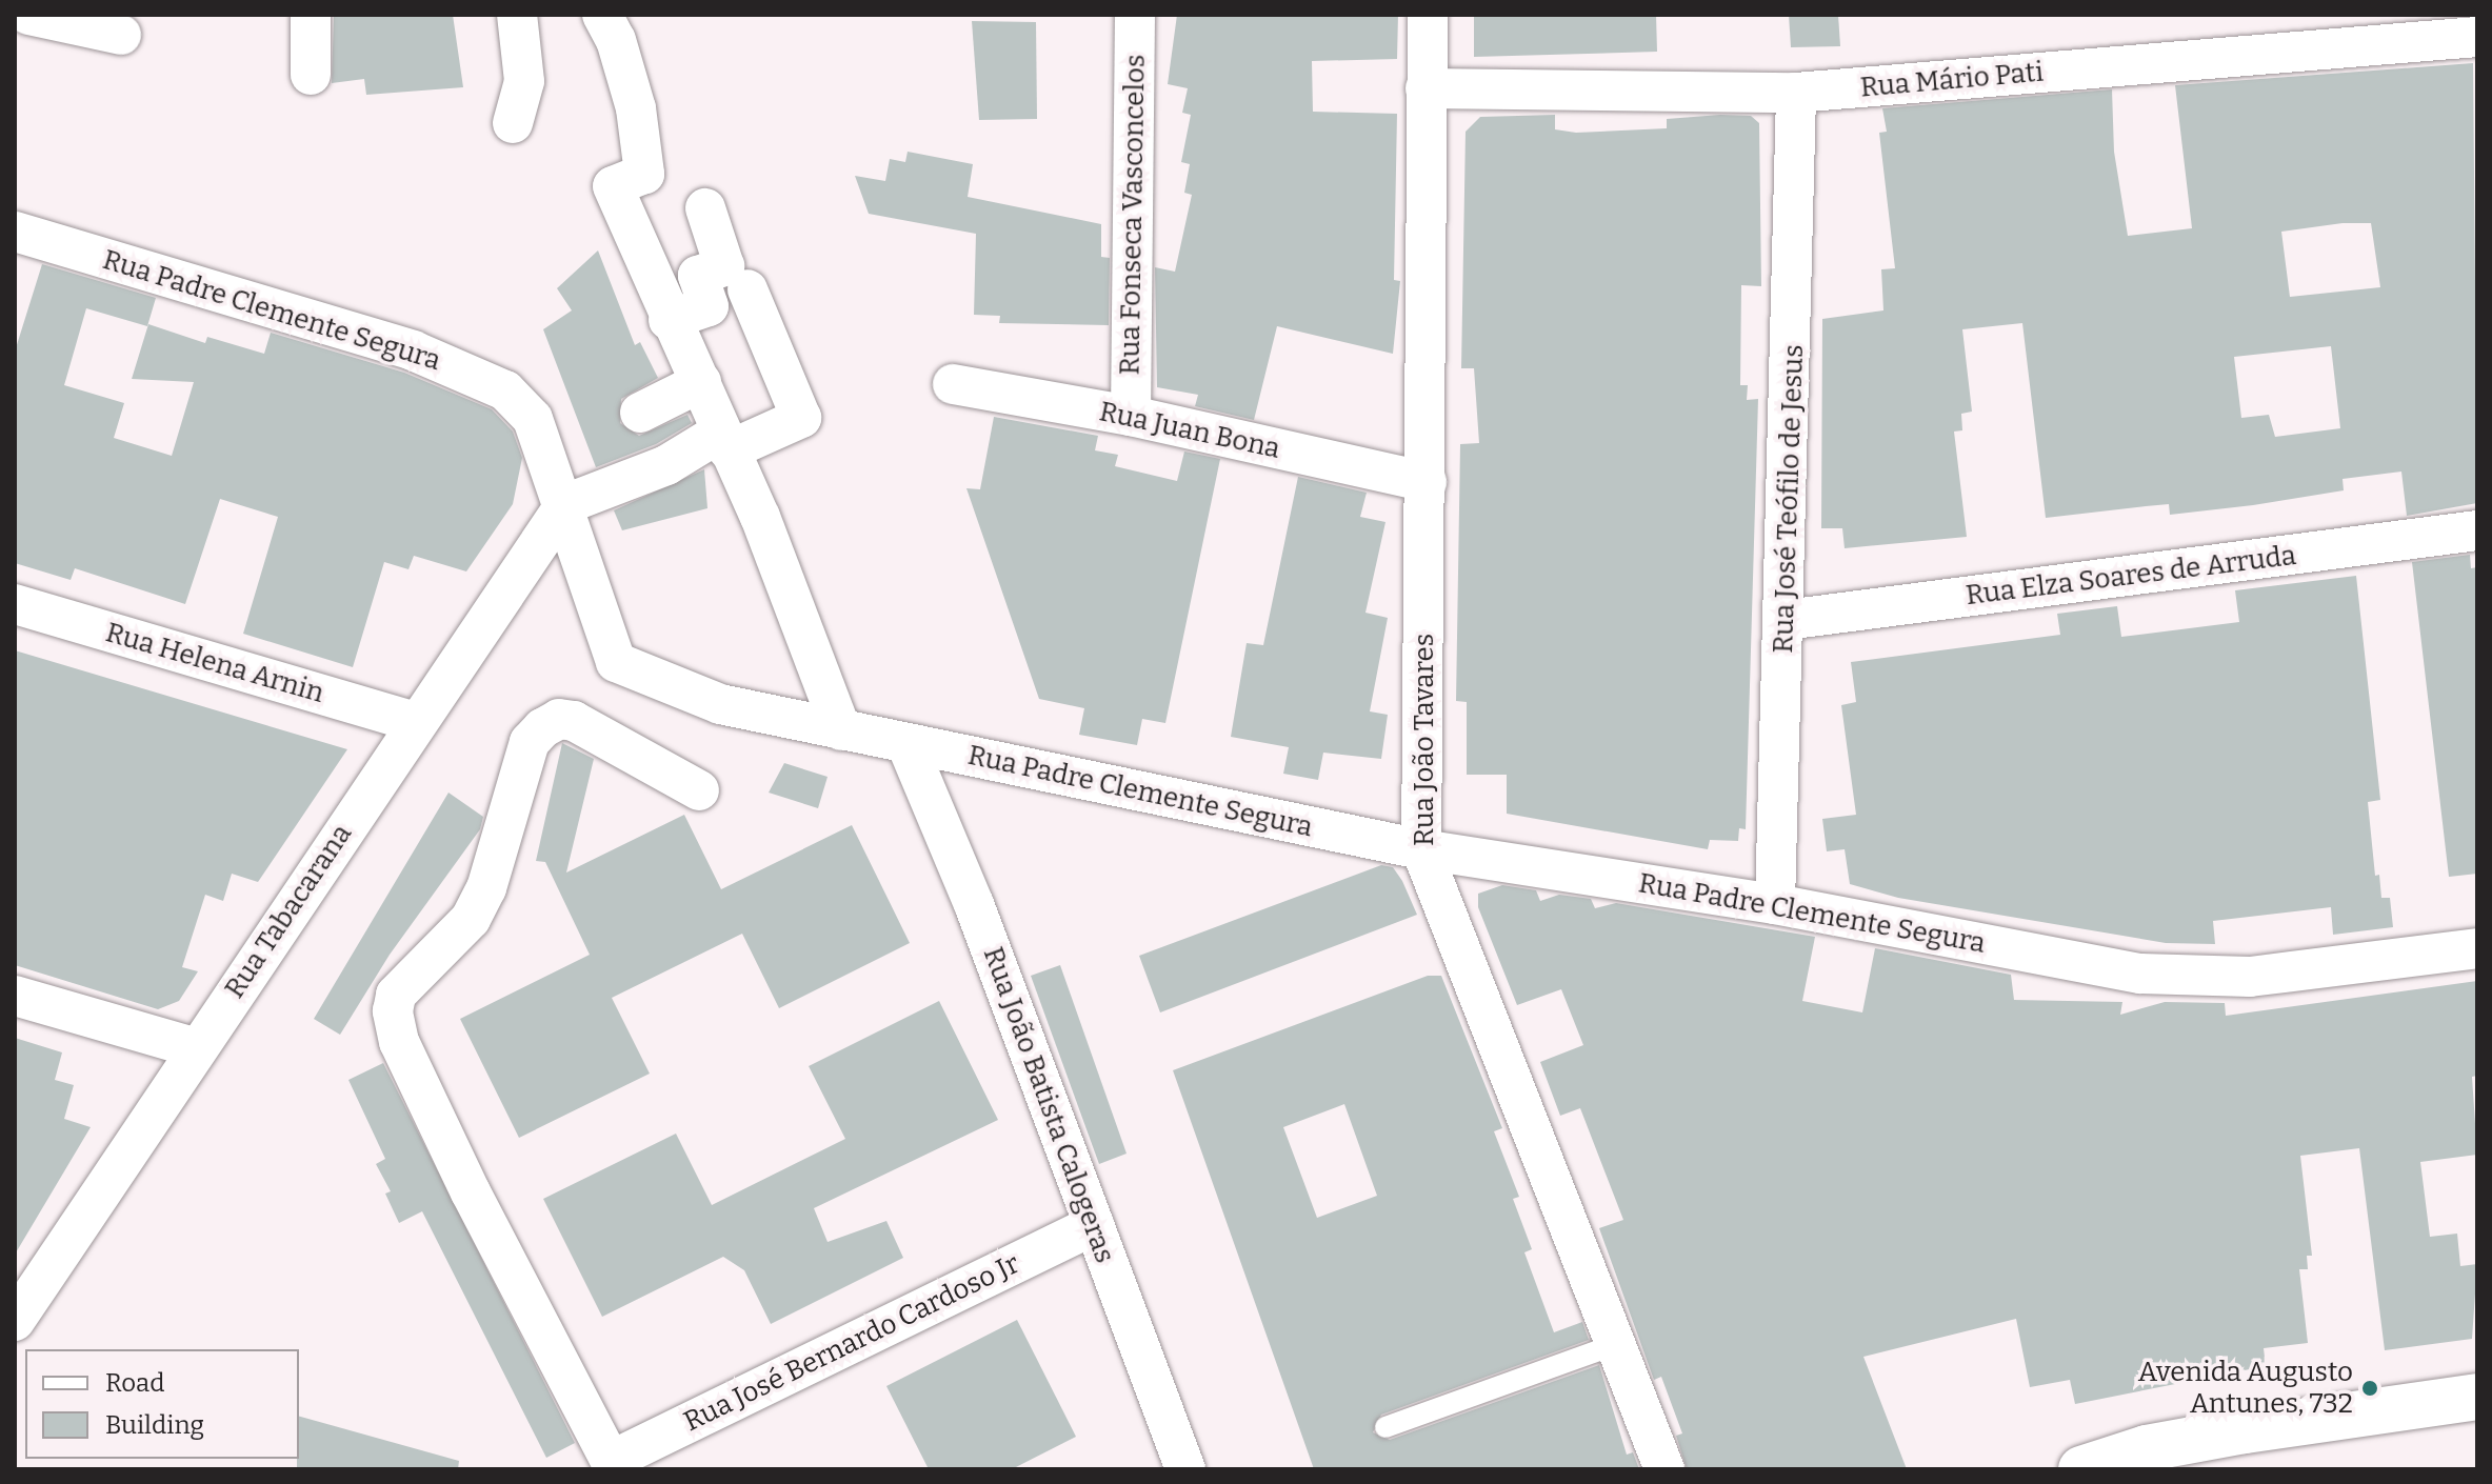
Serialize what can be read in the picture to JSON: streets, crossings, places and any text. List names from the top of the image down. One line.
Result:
{"streets":{"street":["Rua Mário Pati","Rua Fonseca Vasconcelos","Rua Padre Clemente Segura","Rua Juan Bona","Rua José Teófilo de Jesus","Rua Elza Soares de Arruda","Rua Helena Arnin","Rua João Tavares","Rua Tabacarana","Rua João Batista Calogeras","Rua José Bernardo Cardoso Jr"]},"crossings":[["Rua Mário Pati","Rua José Teófilo de Jesus"],["Rua Mário Pati","Rua João Tavares"],["Rua Fonseca Vasconcelos","Rua Juan Bona"],["Rua Padre Clemente Segura","Rua José Teófilo de Jesus"],["Rua Padre Clemente Segura","Rua João Tavares"],["Rua Padre Clemente Segura","Rua Tabacarana"],["Rua Padre Clemente Segura","Rua João Batista Calogeras"],["Rua Juan Bona","Rua João Tavares"],["Rua José Teófilo de Jesus","Rua Elza Soares de Arruda"],["Rua Helena Arnin","Rua Tabacarana"],["Rua João Batista Calogeras","Rua José Bernardo Cardoso Jr"]],"places":["Avenida Augusto Antunes, 732"],"legend":["Road","Building"]}
